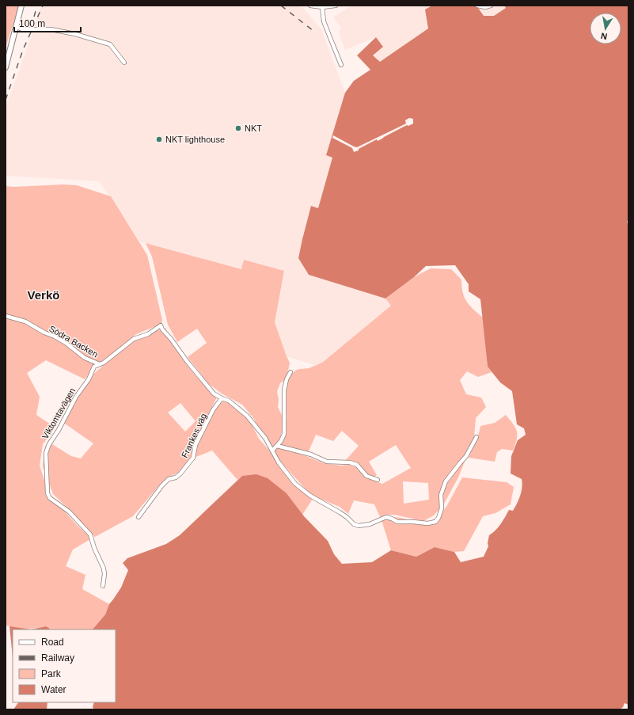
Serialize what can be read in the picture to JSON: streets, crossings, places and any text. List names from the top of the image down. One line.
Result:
{"streets":{"street":["Södra Backen","Viktomtavägen","Frankes väg"]},"crossings":[["Södra Backen","Viktomtavägen"],["Viktomtavägen","Frankes väg"]],"districts":["Verkö"],"places":["NKT","NKT lighthouse"],"legend":["Road","Railway","Park","Water"],"scale_bar":"100 m","north":"bottom"}
